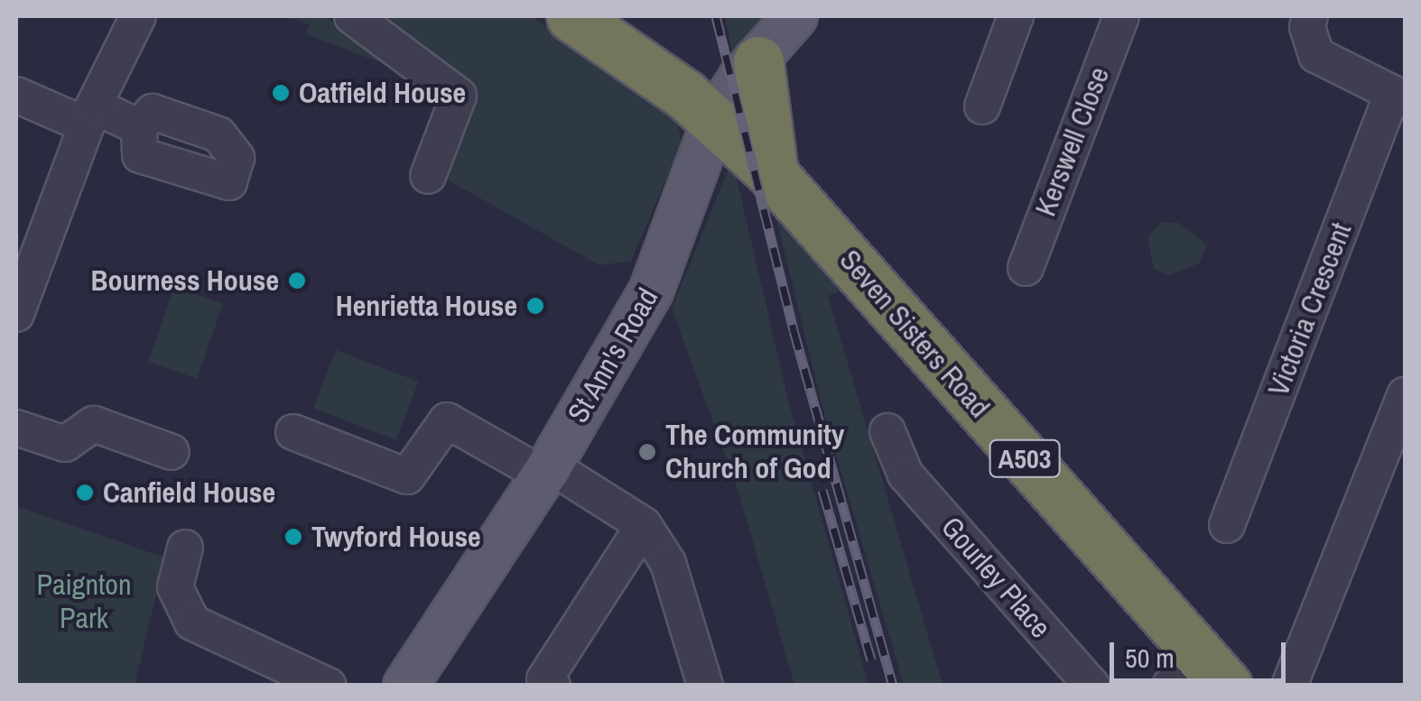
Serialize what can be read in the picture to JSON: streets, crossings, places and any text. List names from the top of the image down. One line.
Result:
{"streets":{"highway":["Seven Sisters Road","A503"],"main road":["St Ann's Road"],"street":["Kerswell Close","Victoria Crescent","Gourley Place"]},"crossings":[["Seven Sisters Road","St Ann's Road"]],"parks":["Paignton Park"],"places":["Oatfield House","Bourness House","Henrietta House","The Community Church of God","Canfield House","Twyford House"],"scale_bar":"50 m"}
